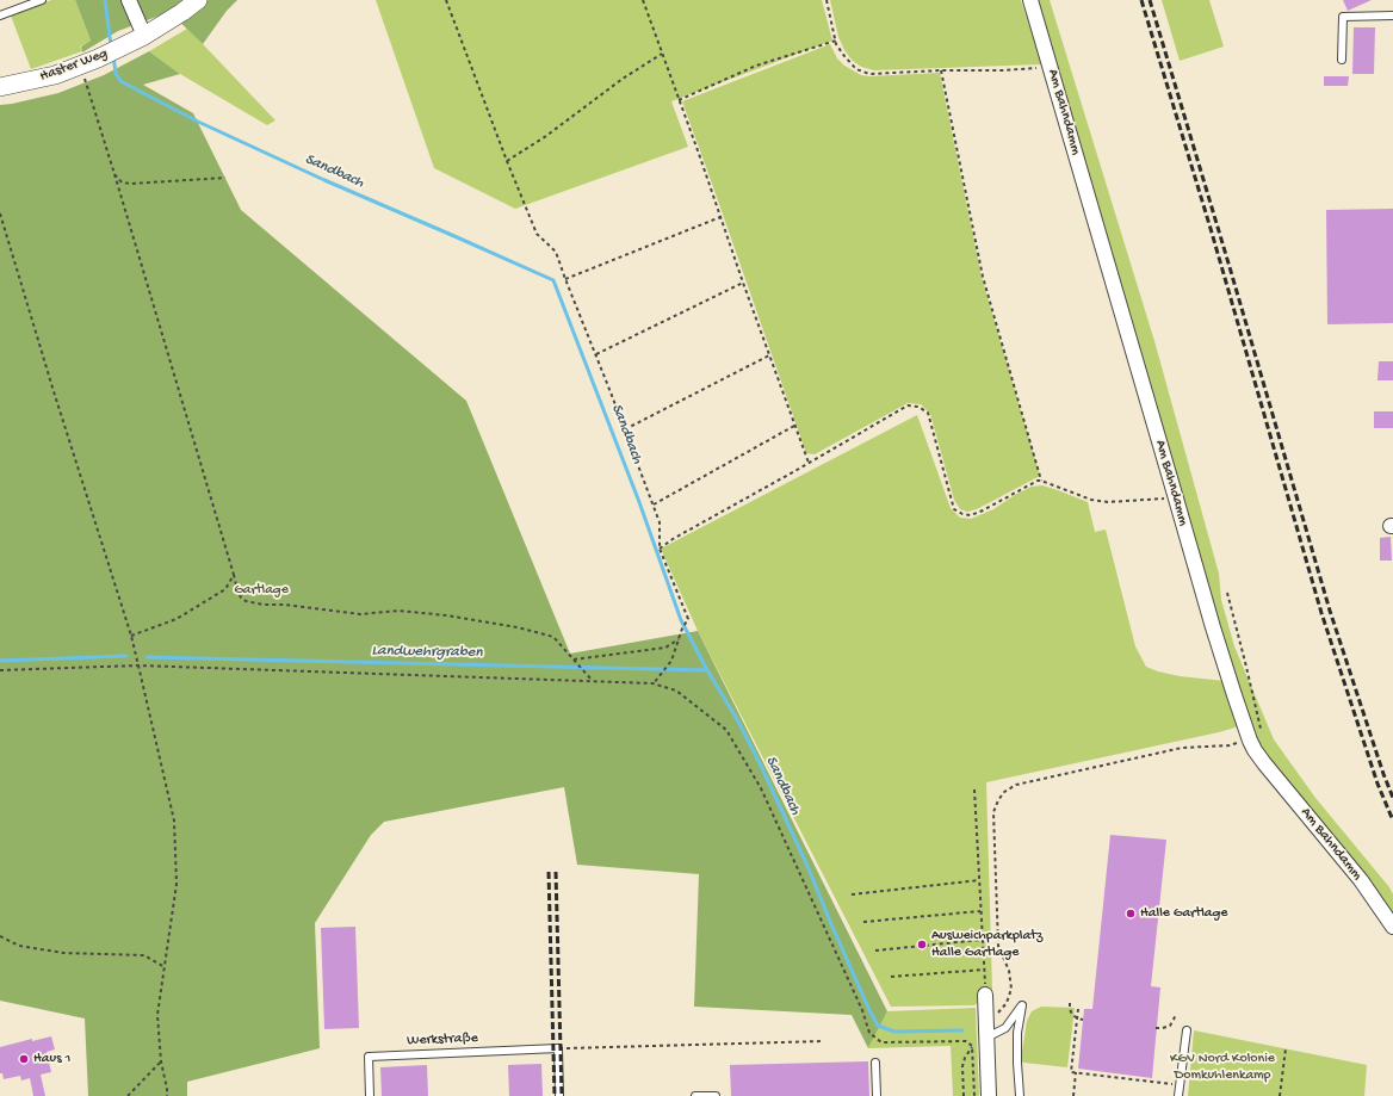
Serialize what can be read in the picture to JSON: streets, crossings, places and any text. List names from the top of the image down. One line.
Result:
{"streets":{"street":["Haster Weg","Am Bahndamm"],"lane":["Werkstraße"]},"water":["Sandbach","Landwehrgraben"],"parks":["Gartlage","KGV Nord Kolonie Domkuhlenkamp"],"places":["Halle Gartlage","Ausweichparkplatz Halle Gartlage","Haus 1"]}
